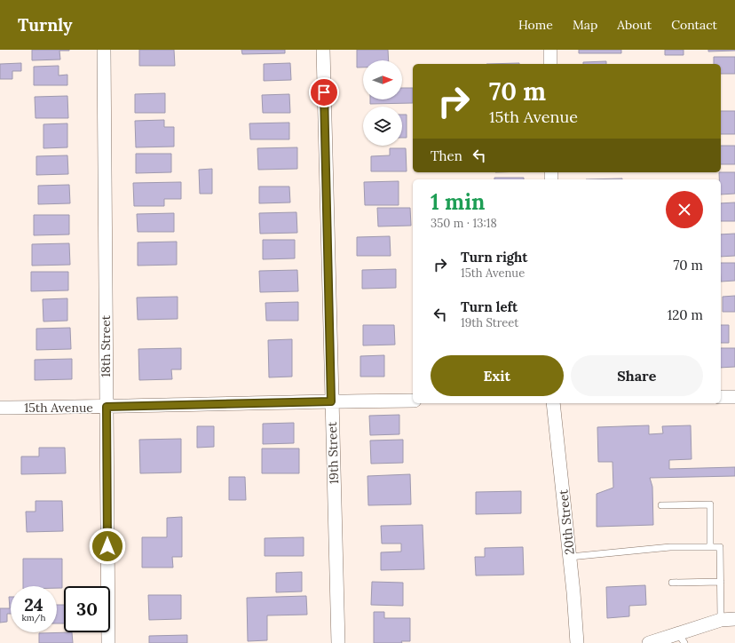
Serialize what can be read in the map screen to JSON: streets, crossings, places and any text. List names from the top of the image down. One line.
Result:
{"streets":{"street":["18th Street","15th Avenue","19th Street","20th Street"]},"crossings":[["18th Street","15th Avenue"],["15th Avenue","19th Street"]],"north":"right","page":{"header":"Turnly","nav":["Home","Map","About","Contact"],"turn":["70 m","15th Avenue"],"then":"Then","heading":["1 min","350 m · 13:18"],"list":[{"name":"Turn right","note":"15th Avenue","value":"70 m"},{"name":"Turn left","note":"19th Street","value":"120 m"}],"buttons":["Exit","Share"],"speed":"24 km/h","limit":"30"}}
